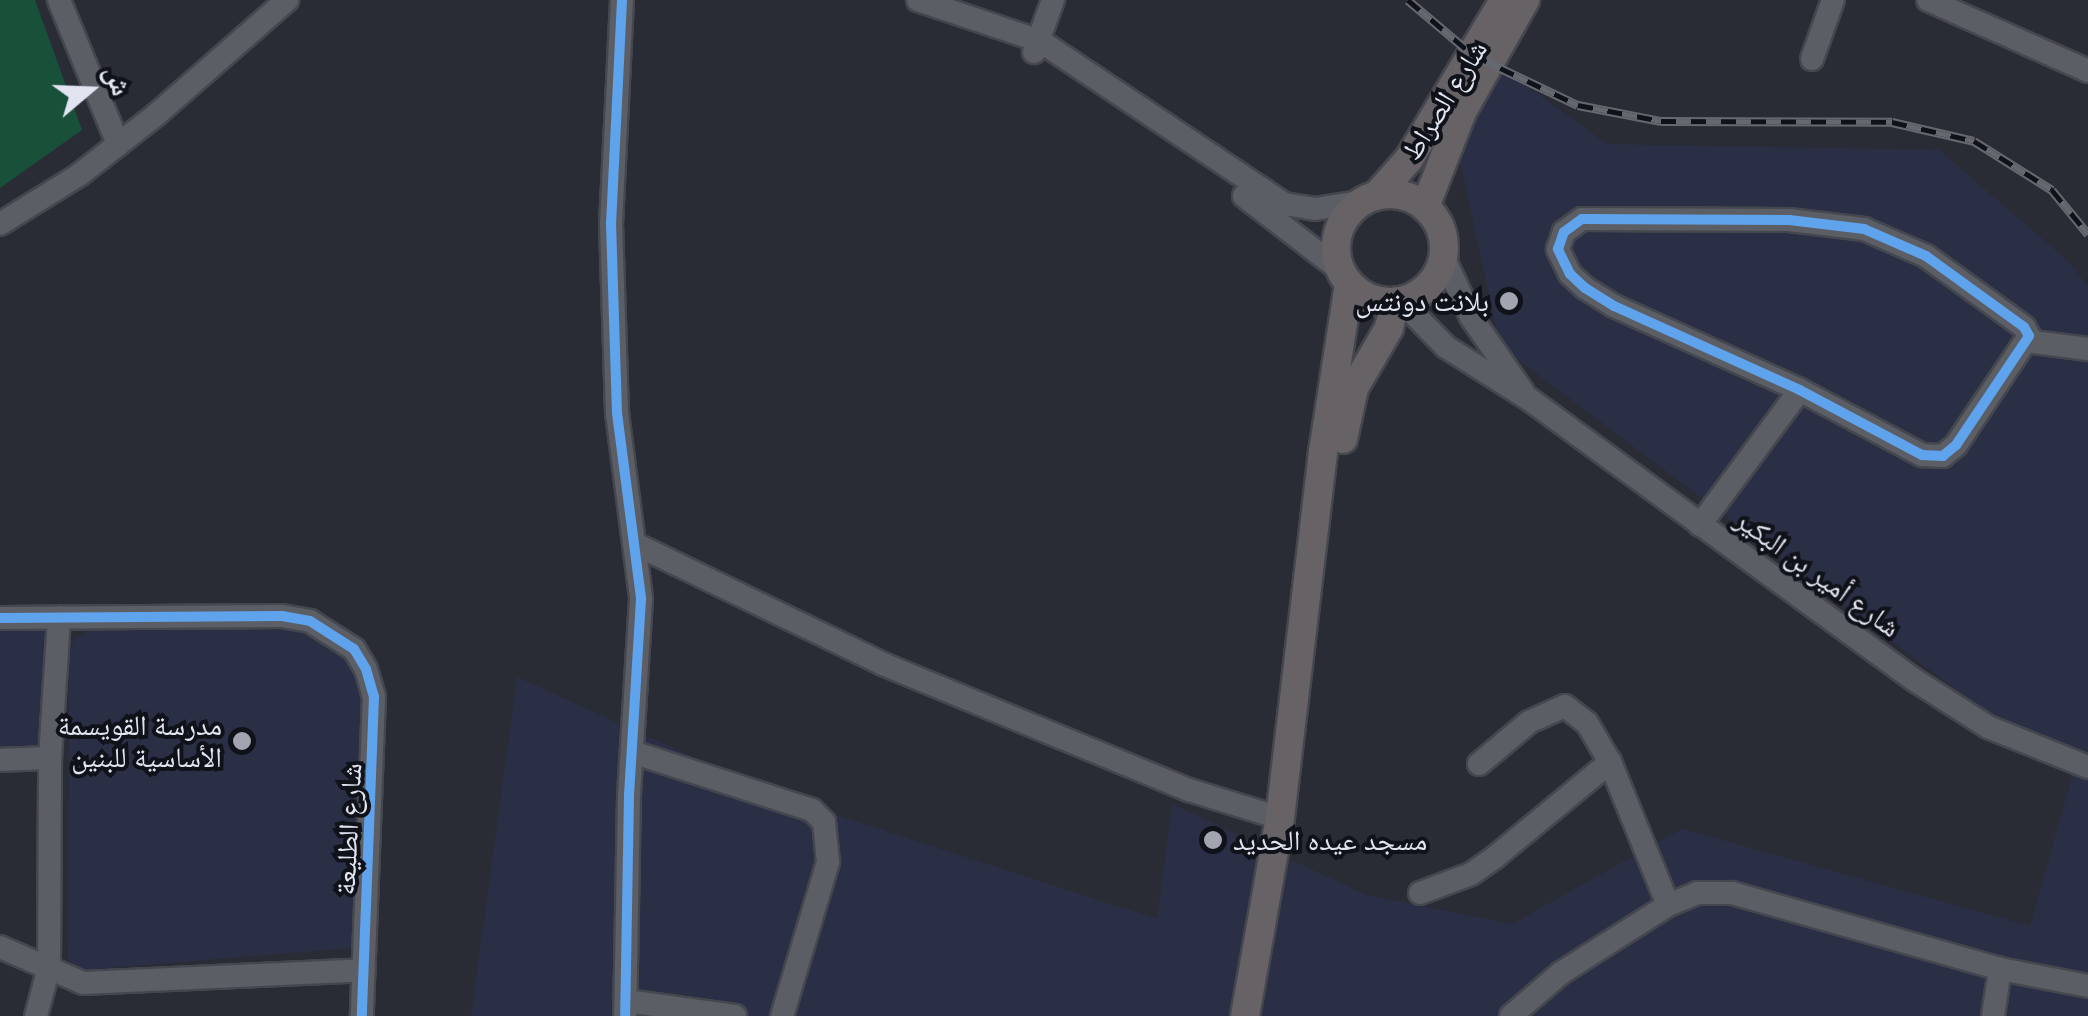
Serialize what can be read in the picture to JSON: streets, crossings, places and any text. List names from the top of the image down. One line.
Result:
{"streets":{"main road":["شارع الصراط"],"street":["شارع أمير بن البكير","شارع الطليعة"]},"crossings":[["شارع الصراط","شارع أمير بن البكير"]],"places":["بلانت دونتس","مدرسة القويسمة الأساسية للبنين","مسجد عيده الحديد"],"north":"right"}
